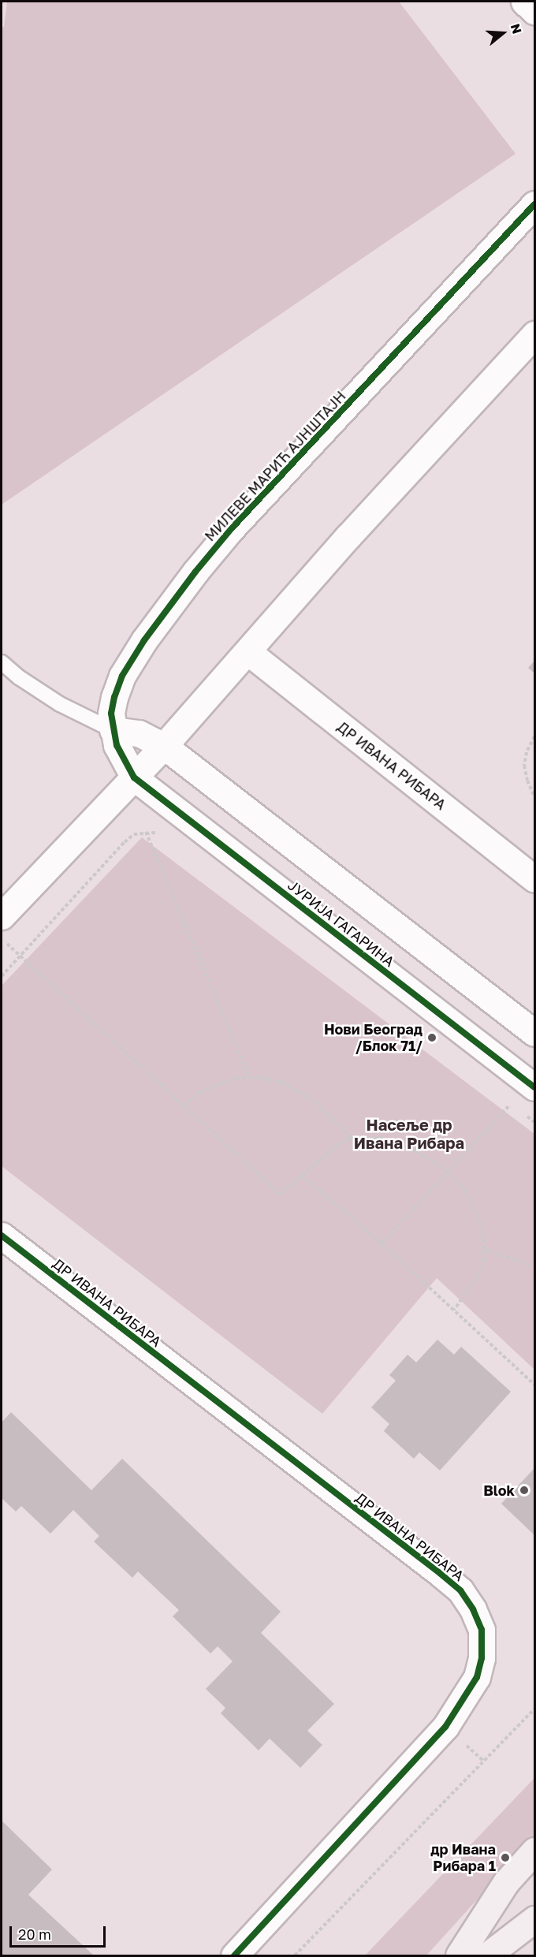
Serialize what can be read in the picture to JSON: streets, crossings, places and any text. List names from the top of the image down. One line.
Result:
{"streets":{"street":["МИЛЕВЕ МАРИЋ АЈНШТАЈН","ДР ИВАНА РИБАРА","ЈУРИЈА ГАГАРИНА"]},"crossings":[["МИЛЕВЕ МАРИЋ АЈНШТАЈН","ЈУРИЈА ГАГАРИНА"]],"districts":["Насеље др Ивана Рибара"],"places":["Нови Београд /Блок 71/","Blok","др Ивана Рибара 1"],"scale_bar":"20 m","north":"right"}
